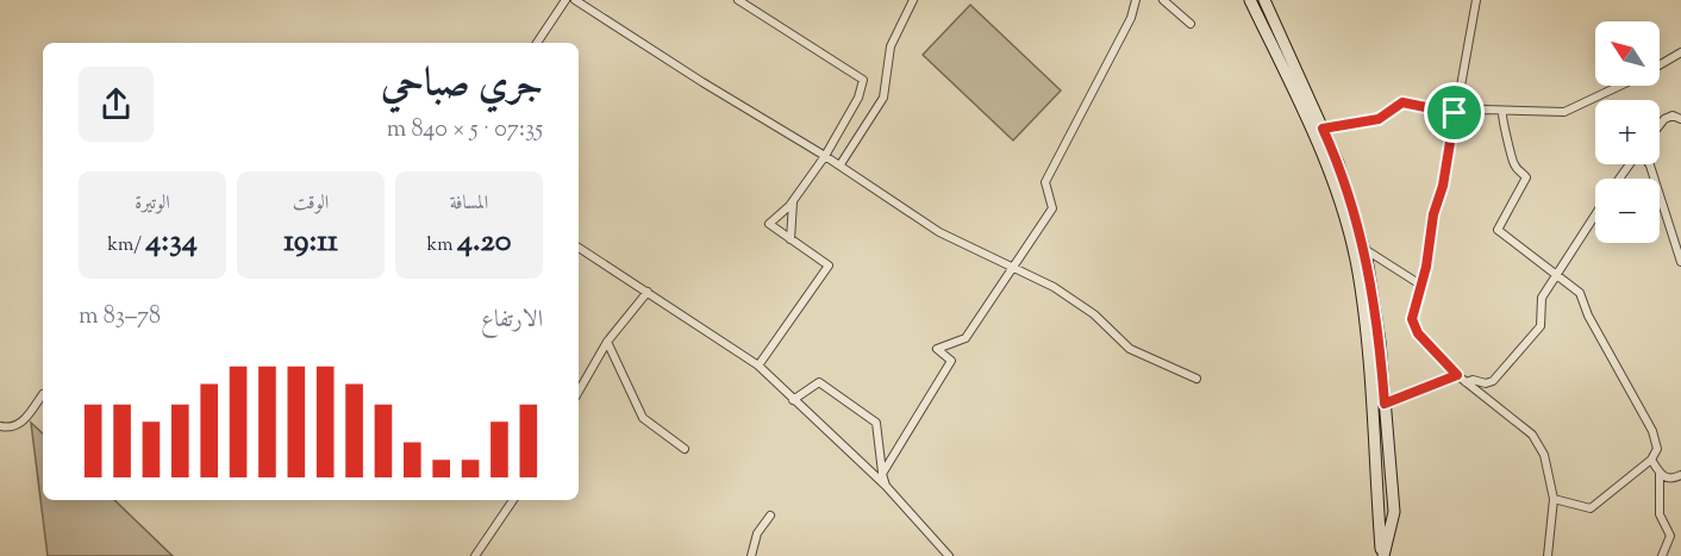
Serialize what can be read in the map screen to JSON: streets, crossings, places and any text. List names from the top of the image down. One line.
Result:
{"north":"top left","page":{"map_buttons":["+","−"],"heading":["جري صباحي","07:35 · 5 × 840 m"],"stats":[["المسافة","4.20 km"],["الوقت","19:11"],["الوتيرة","4:34 /km"]],"chart":["الارتفاع","78–83 m"]}}
